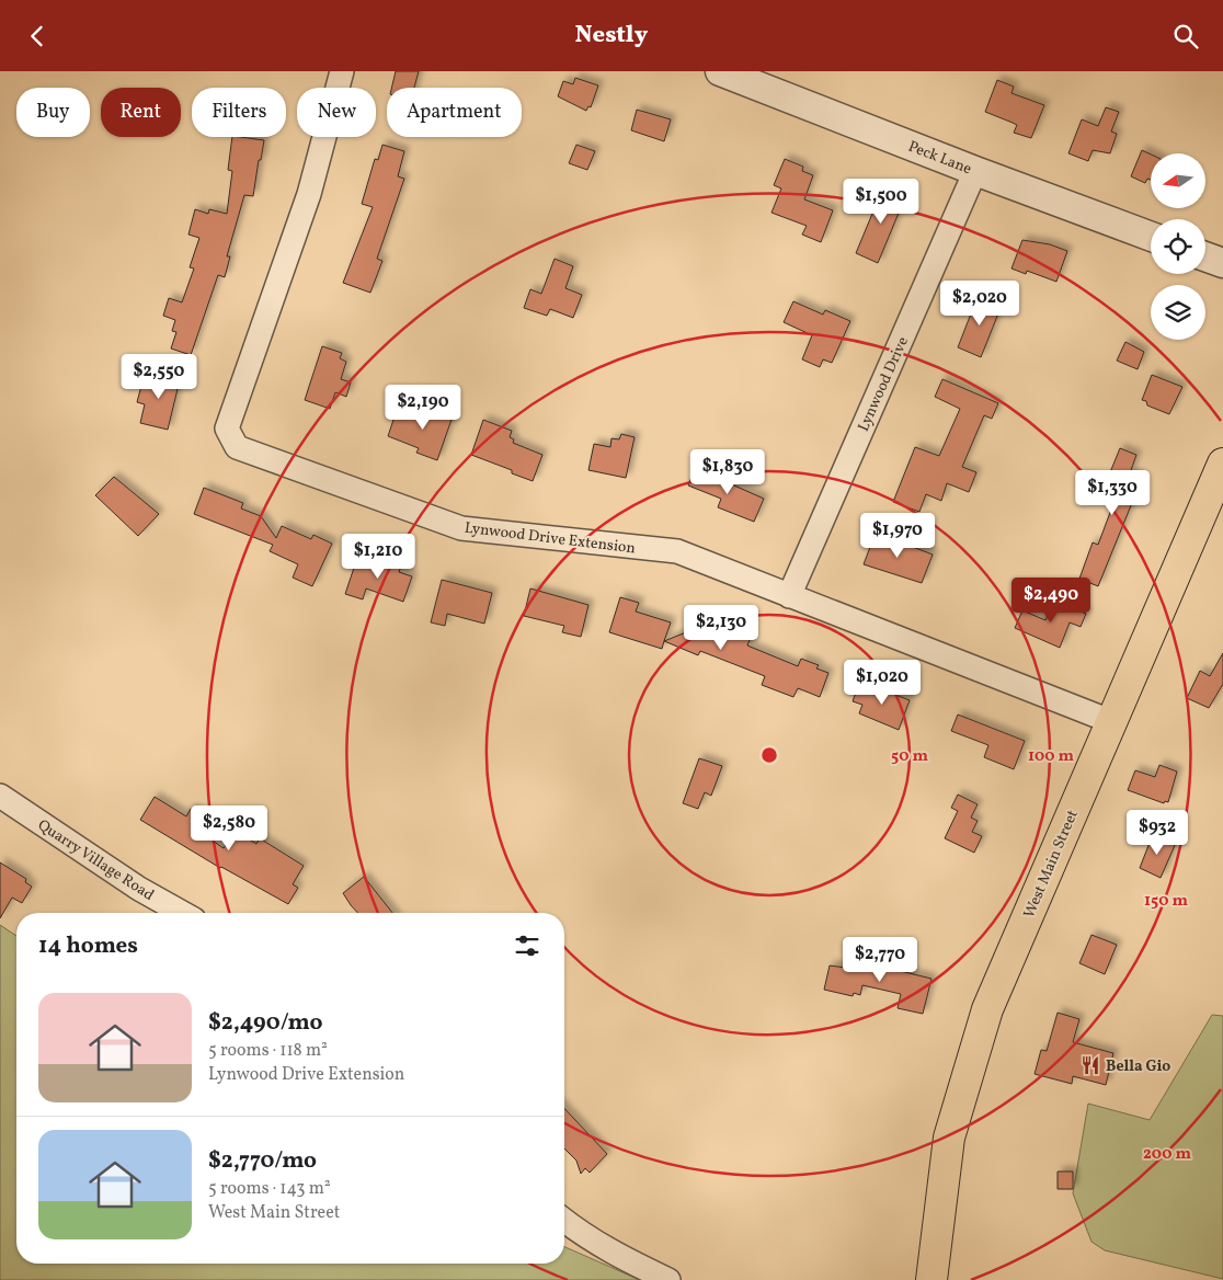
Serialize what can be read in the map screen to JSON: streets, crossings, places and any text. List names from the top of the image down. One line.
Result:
{"streets":{"main road":["West Main Street"],"street":["Peck Lane","Lynwood Drive","Lynwood Drive Extension","Quarry Village Road"]},"crossings":[["Peck Lane","Lynwood Drive"],["Lynwood Drive","Lynwood Drive Extension"],["Lynwood Drive Extension","West Main Street"]],"places":{"restaurant":["Bella Gio"]},"north":"left","page":{"header":"Nestly","chip":["Buy","Rent","Filters","New","Apartment"],"price":["$1,500","$2,020","$2,550","$2,190","$1,830","$1,330","$1,970","$1,210","$2,490","$2,130","$1,020","$2,580","$932","$2,770"],"heading":"14 homes","list":[{"name":"$2,490/mo","note":"5 rooms · 118 m² · Lynwood Drive Extension"},{"name":"$2,770/mo","note":"5 rooms · 143 m² · West Main Street"}]},"rings":["50 m","100 m","150 m","200 m"]}
